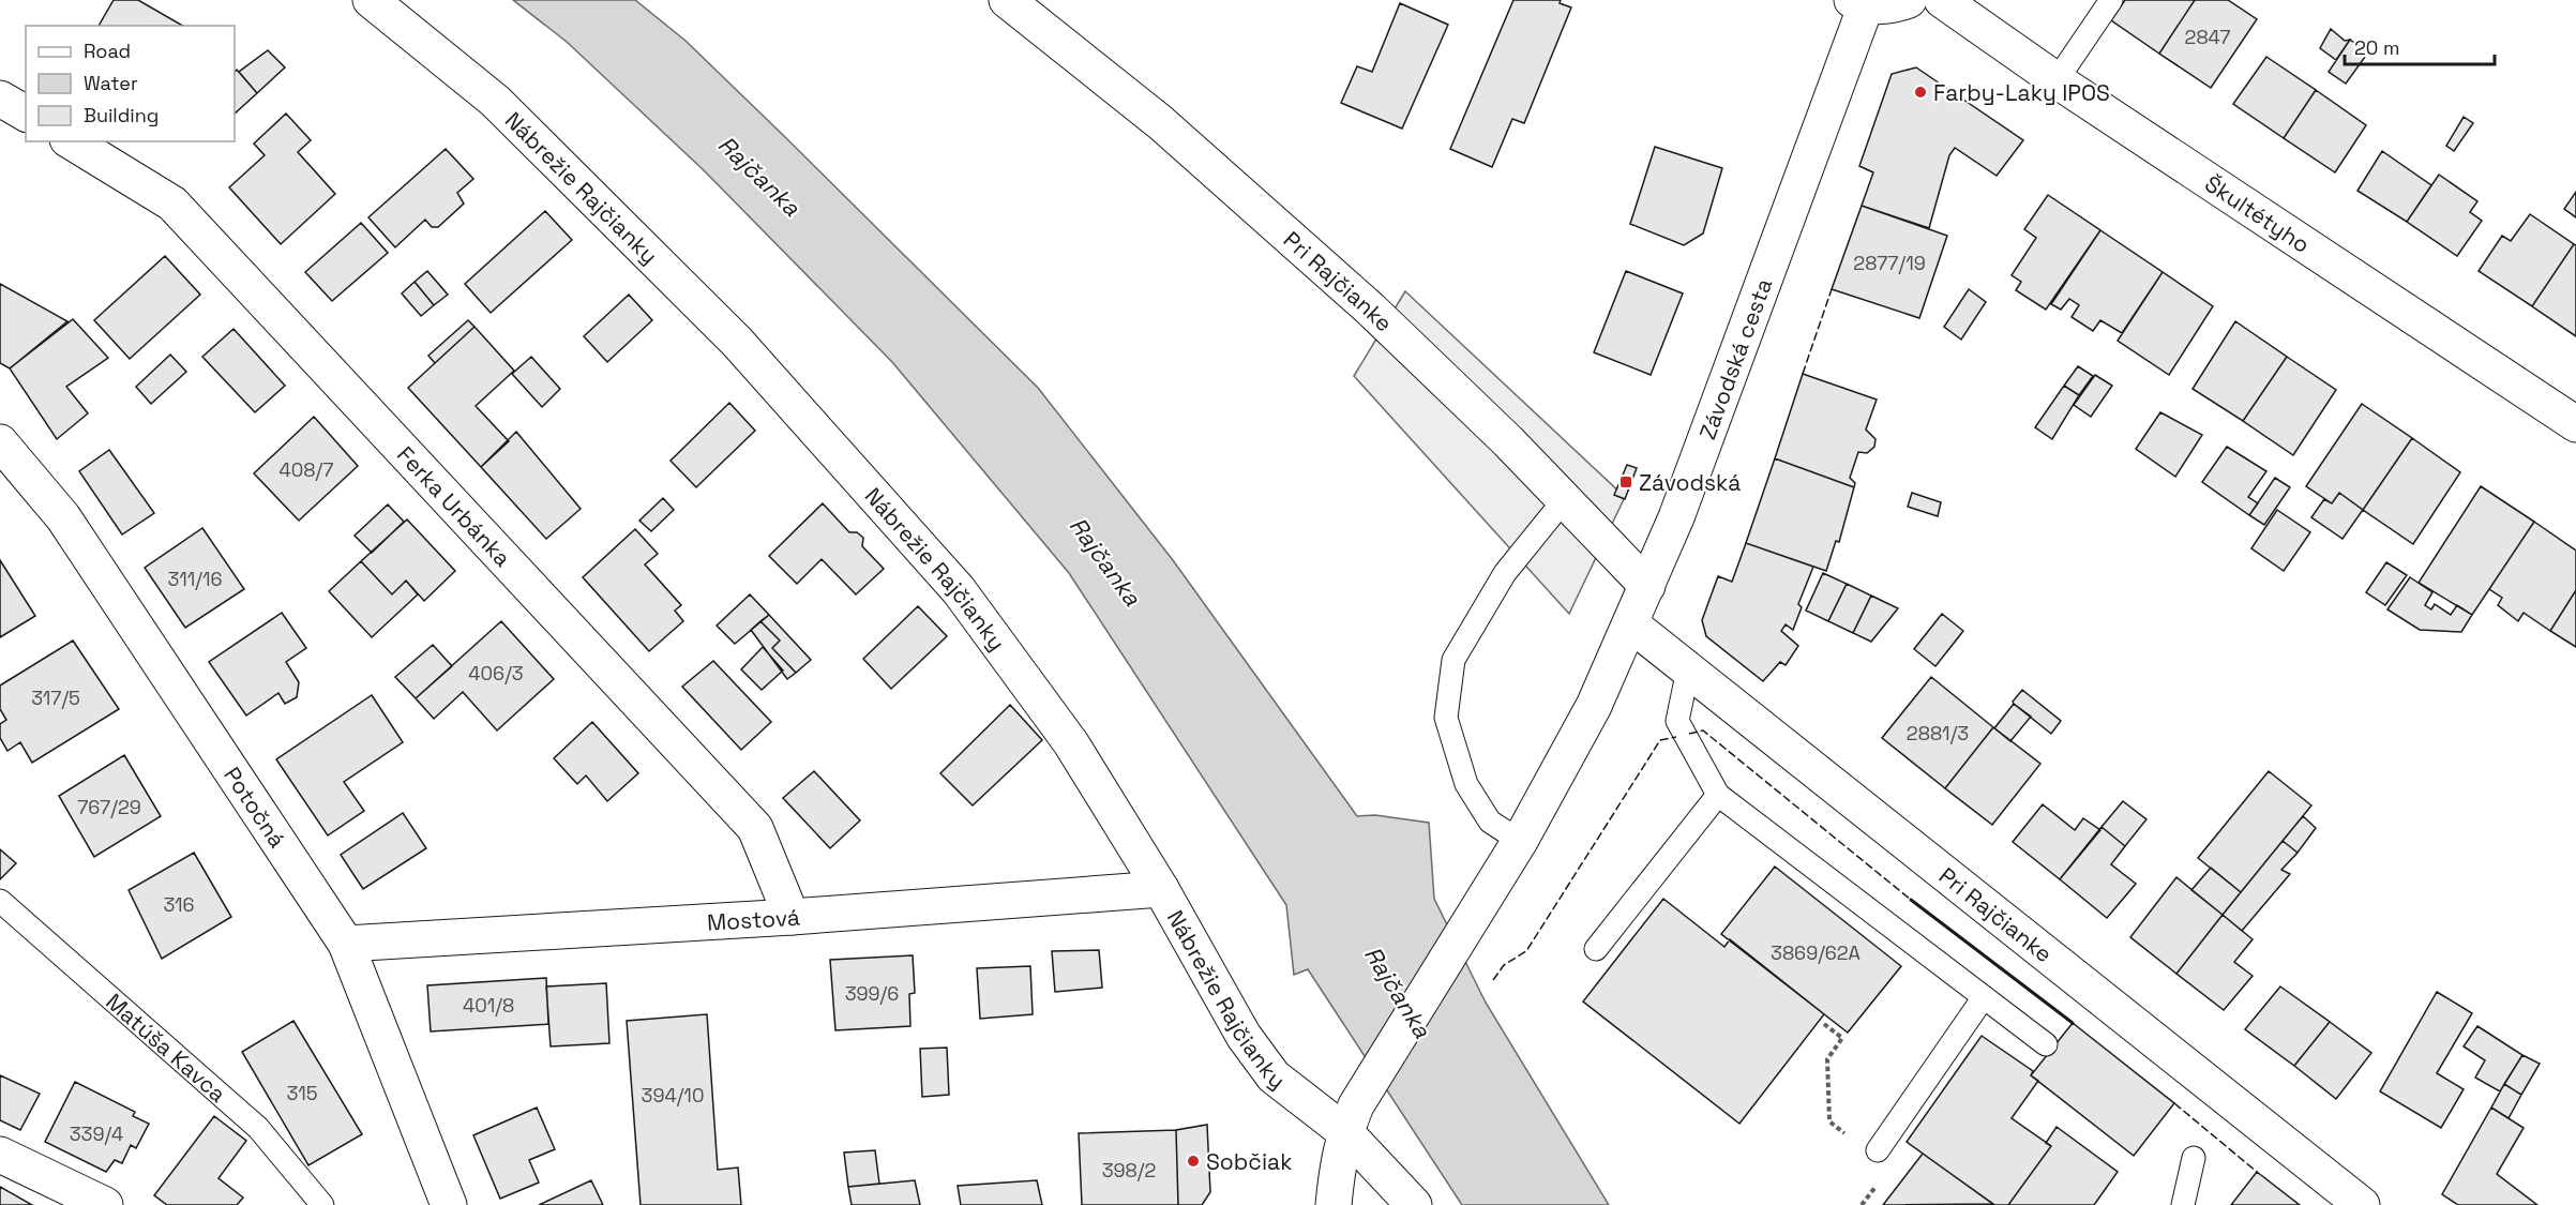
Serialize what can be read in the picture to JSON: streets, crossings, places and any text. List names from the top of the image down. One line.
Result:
{"streets":{"street":["Nábrežie Rajčianky","Škultétyho","Pri Rajčianke","Závodská cesta","Ferka Urbánka","Potočná","Mostová"],"lane":["Matúša Kavca"]},"crossings":[["Nábrežie Rajčianky","Závodská cesta"],["Nábrežie Rajčianky","Mostová"],["Pri Rajčianke","Závodská cesta"],["Ferka Urbánka","Mostová"],["Potočná","Mostová"]],"water":["Rajčanka"],"places":{"other":["Farby-Laky IPOS","Sobčiak"],"transit":["Závodská"]},"house_numbers":["2847","2877/19","408/7","311/16","406/3","317/5","2881/3","767/29","316","3869/62A","399/6","401/8","315","394/10","339/4","398/2"],"legend":["Road","Water","Building"],"scale_bar":"20 m"}
